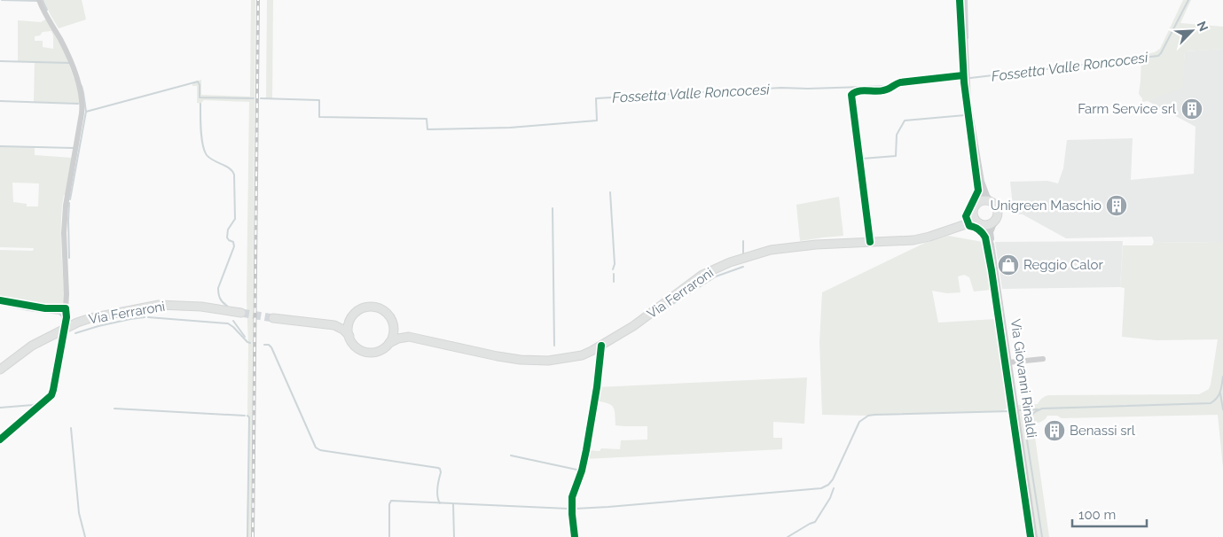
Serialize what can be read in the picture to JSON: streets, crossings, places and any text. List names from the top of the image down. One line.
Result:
{"streets":{"main road":["Via Ferraroni"],"street":["Via Giovanni Rinaldi"]},"crossings":[["Via Ferraroni","Via Giovanni Rinaldi"]],"water":["Fossetta Valle Roncocesi"],"places":{"building":["Farm Service srl","Unigreen Maschio","Benassi srl"],"shop":["Reggio Calor"]},"scale_bar":"100 m","north":"top right"}
